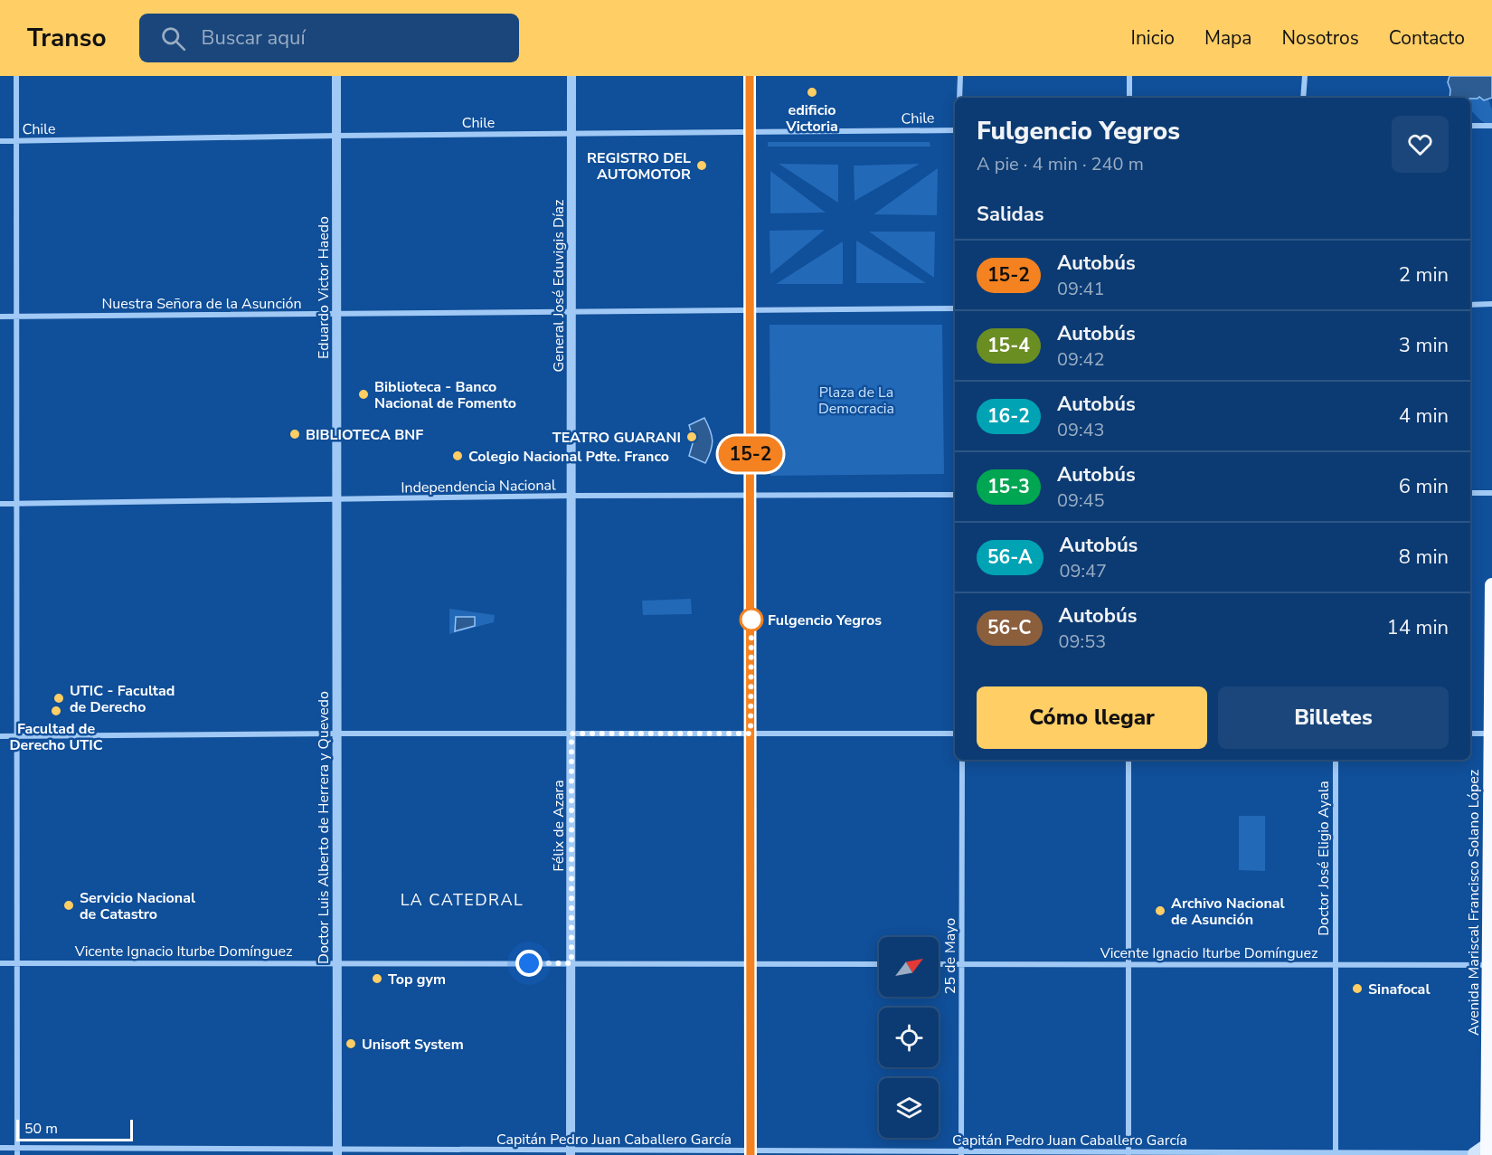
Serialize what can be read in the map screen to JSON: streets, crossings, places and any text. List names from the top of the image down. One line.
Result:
{"streets":{"highway":["Avenida Mariscal Francisco Solano López"],"street":["Chile","General José Eduvigis Díaz","Eduardo Victor Haedo","Nuestra Señora de la Asunción","Independencia Nacional","Félix de Azara","Doctor Luis Alberto de Herrera y Quevedo","Doctor José Eligio Ayala","Vicente Ignacio Iturbe Domínguez","25 de Mayo","Capitán Pedro Juan Caballero García"]},"crossings":[["Chile","General José Eduvigis Díaz"],["Chile","Eduardo Victor Haedo"],["General José Eduvigis Díaz","Nuestra Señora de la Asunción"],["General José Eduvigis Díaz","Independencia Nacional"],["General José Eduvigis Díaz","Félix de Azara"],["Eduardo Victor Haedo","Nuestra Señora de la Asunción"],["Eduardo Victor Haedo","Independencia Nacional"],["Eduardo Victor Haedo","Doctor Luis Alberto de Herrera y Quevedo"],["Independencia Nacional","Félix de Azara"],["Independencia Nacional","Doctor Luis Alberto de Herrera y Quevedo"],["Félix de Azara","Vicente Ignacio Iturbe Domínguez"],["Félix de Azara","Capitán Pedro Juan Caballero García"],["Doctor Luis Alberto de Herrera y Quevedo","Vicente Ignacio Iturbe Domínguez"],["Doctor Luis Alberto de Herrera y Quevedo","Capitán Pedro Juan Caballero García"],["Doctor José Eligio Ayala","Vicente Ignacio Iturbe Domínguez"],["Doctor José Eligio Ayala","Capitán Pedro Juan Caballero García"],["Avenida Mariscal Francisco Solano López","Vicente Ignacio Iturbe Domínguez"],["Avenida Mariscal Francisco Solano López","Capitán Pedro Juan Caballero García"],["Vicente Ignacio Iturbe Domínguez","25 de Mayo"],["25 de Mayo","Capitán Pedro Juan Caballero García"]],"districts":["LA CATEDRAL"],"parks":["Plaza de La Democracia"],"places":["edificio Victoria","REGISTRO DEL AUTOMOTOR","Biblioteca - Banco Nacional de Fomento","BIBLIOTECA BNF","TEATRO GUARANI","Colegio Nacional Pdte. Franco","Fulgencio Yegros","UTIC - Facultad de Derecho","Facultad de Derecho UTIC","Servicio Nacional de Catastro","Archivo Nacional de Asunción","Top gym","Sinafocal","Unisoft System"],"lines":["bus line 15-2"],"scale_bar":"50 m","north":"top right","page":{"header":"Transo","search":"Buscar aquí","nav":["Inicio","Mapa","Nosotros","Contacto"],"on_map":"15-2","heading":[["Fulgencio Yegros","A pie · 4 min · 240 m"],"Salidas"],"list":[{"mark":"15-2","name":"Autobús","note":"09:41","value":"2 min"},{"mark":"15-4","name":"Autobús","note":"09:42","value":"3 min"},{"mark":"16-2","name":"Autobús","note":"09:43","value":"4 min"},{"mark":"15-3","name":"Autobús","note":"09:45","value":"6 min"},{"mark":"56-A","name":"Autobús","note":"09:47","value":"8 min"},{"mark":"56-C","name":"Autobús","note":"09:53","value":"14 min"}],"buttons":["Cómo llegar","Billetes"],"scale":"50 m"}}
